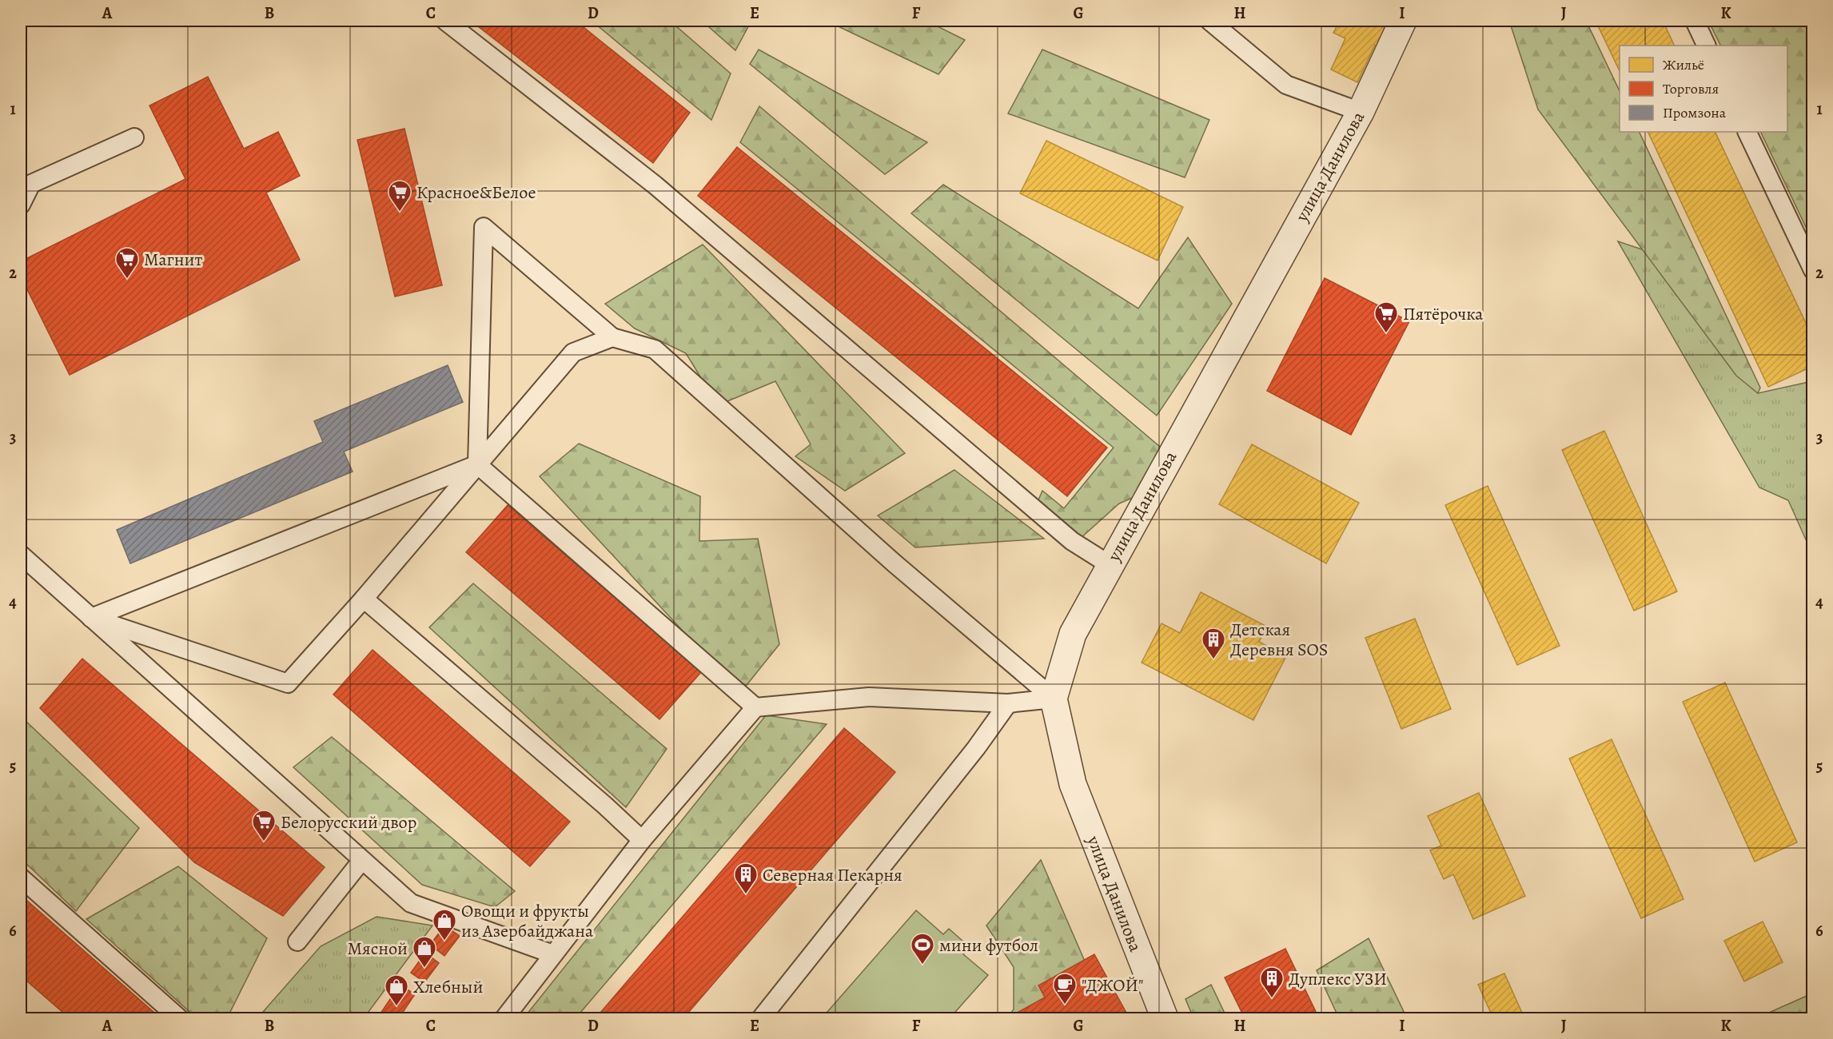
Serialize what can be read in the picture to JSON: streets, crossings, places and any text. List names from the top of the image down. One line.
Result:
{"streets":{"street":["улица Данилова"]},"places":{"supermarket":["Красное&Белое","Магнит","Пятёрочка","Белорусский двор"],"building":["Детская Деревня SOS","Северная Пекарня","Дуплекс УЗИ"],"shop":["Овощи и фрукты из Азербайджана","Мясной","Хлебный"],"sports":["мини футбол"],"cafe":["\"ДЖОЙ\""]},"legend":["Жильё","Торговля","Промзона"],"grid":{"columns":["A","B","C","D","E","F","G","H","I","J","K"],"rows":["1","2","3","4","5","6"]}}
